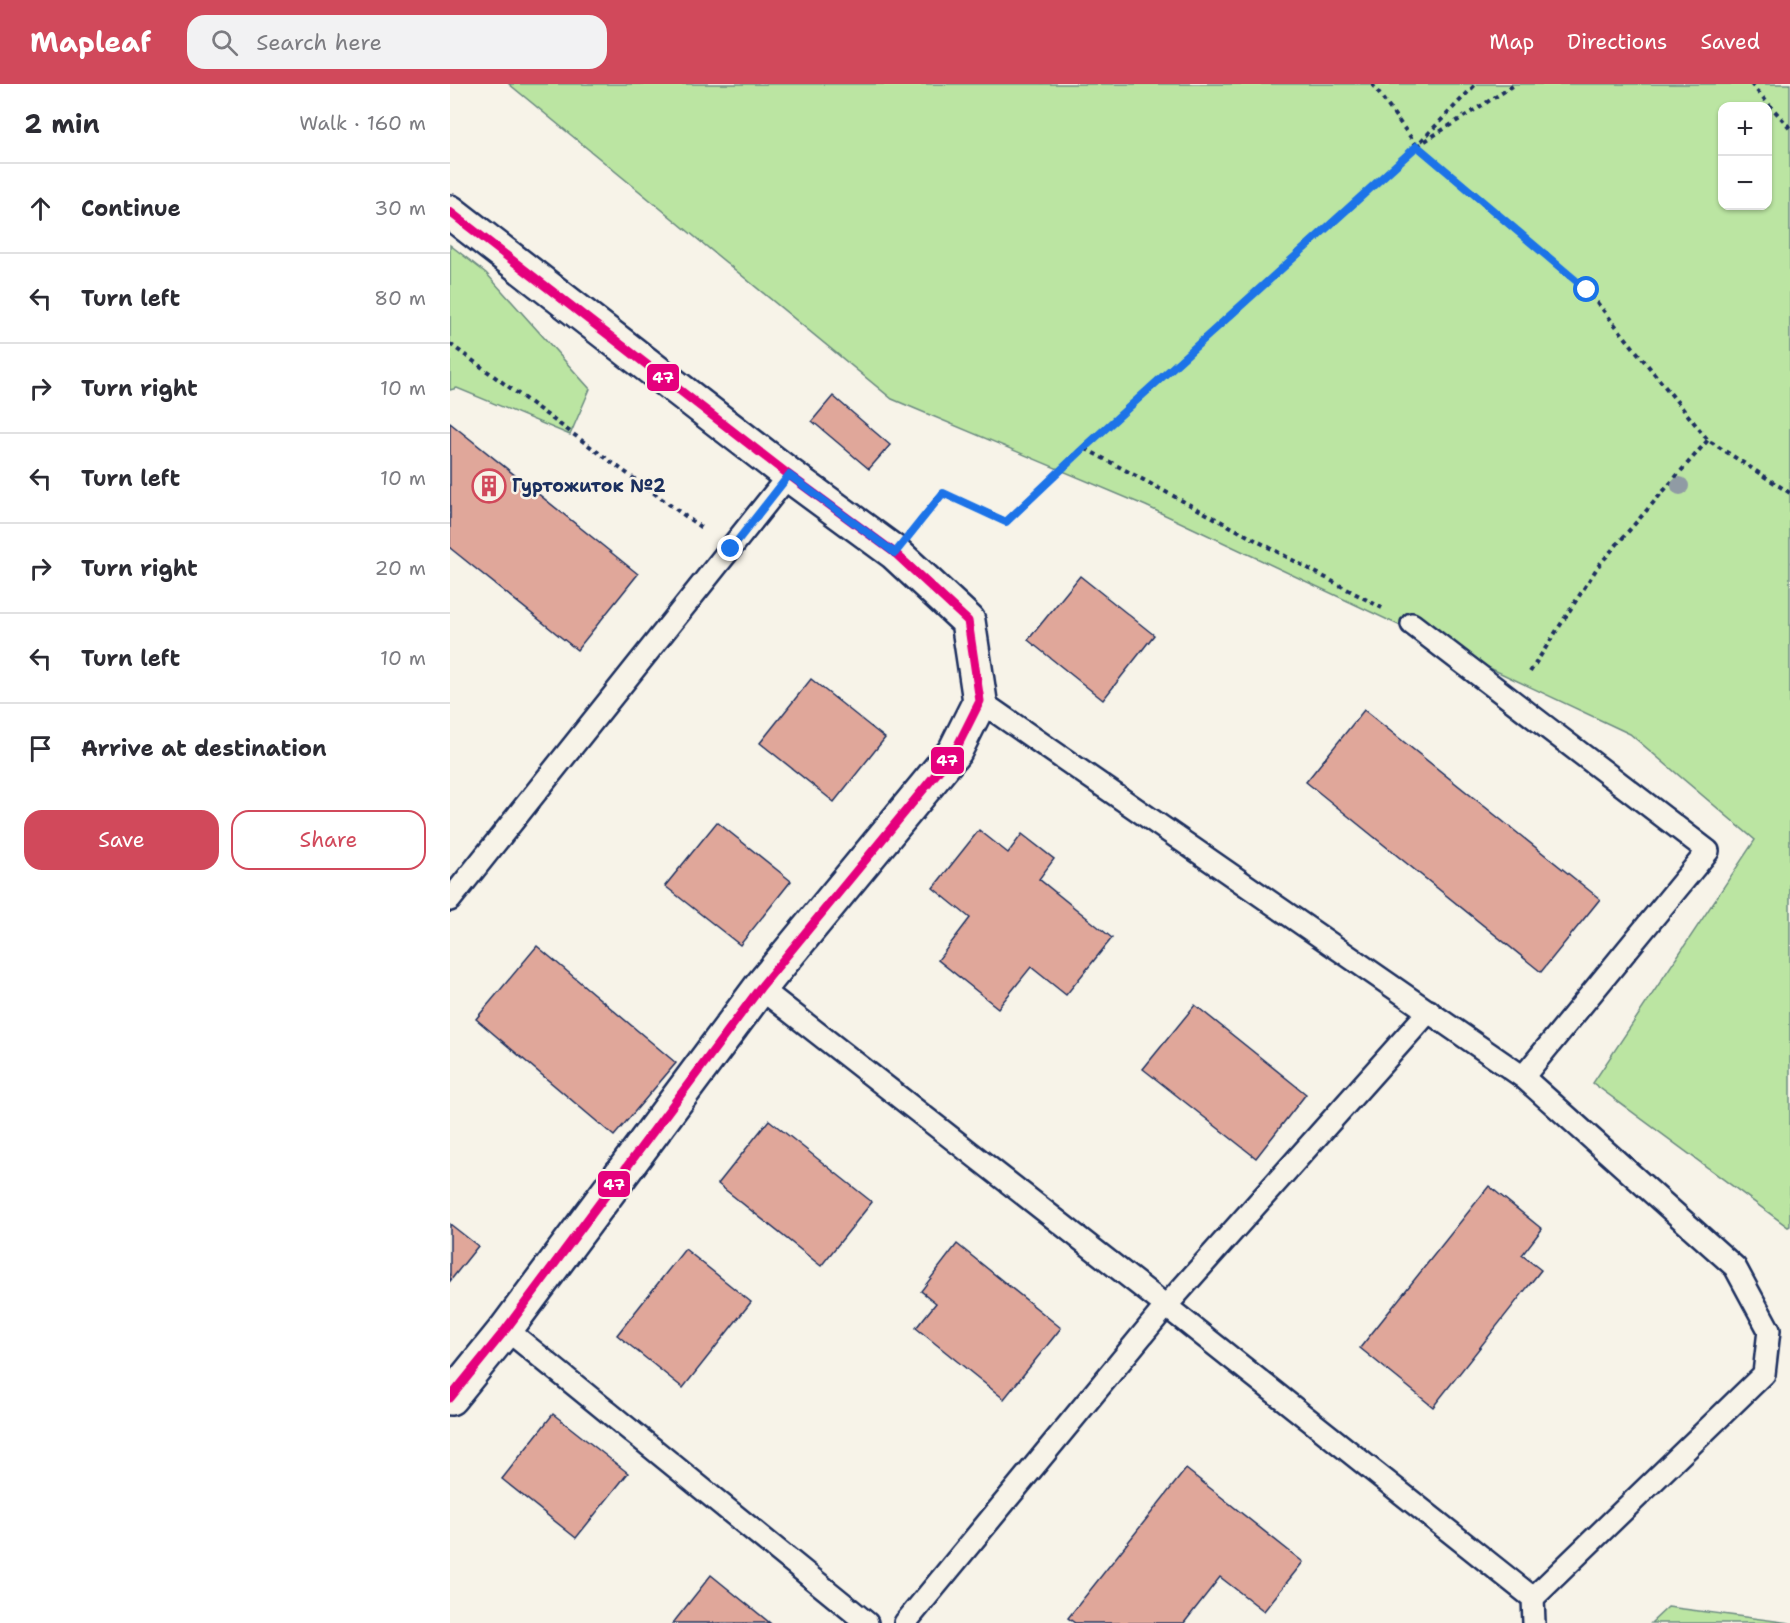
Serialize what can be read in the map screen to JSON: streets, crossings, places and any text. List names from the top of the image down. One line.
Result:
{"places":{"building":["Гуртожиток №2"]},"lines":["transit line 47"],"page":{"header":"Mapleaf","search":"Search here","nav":["Map","Directions","Saved"],"heading":["2 min","Walk · 160 m"],"map_buttons":["+","−"],"list":[["Continue","30 m"],["Turn left","80 m"],["Turn right","10 m"],["Turn left","10 m"],["Turn right","20 m"],["Turn left","10 m"],"Arrive at destination"],"buttons":["Save","Share"]}}
